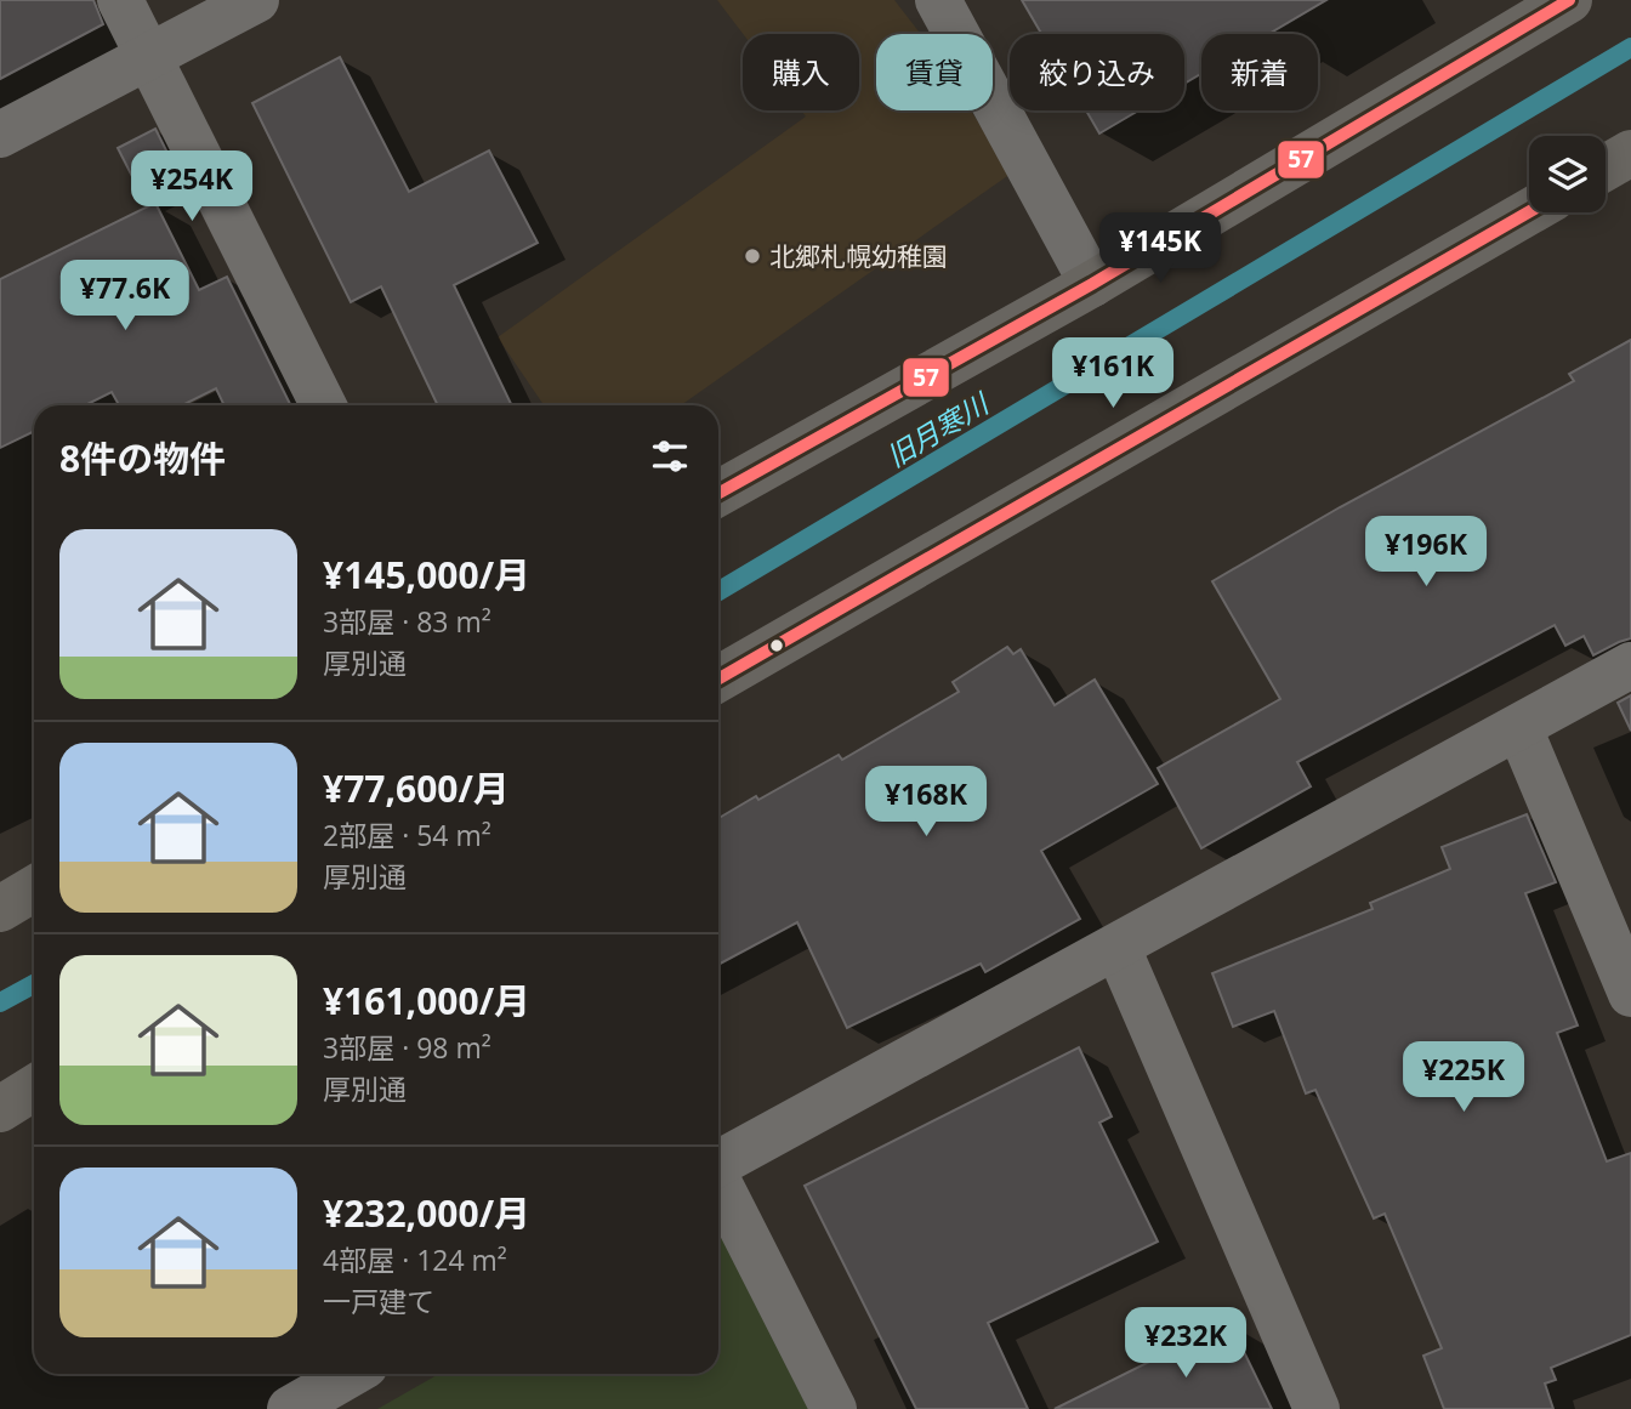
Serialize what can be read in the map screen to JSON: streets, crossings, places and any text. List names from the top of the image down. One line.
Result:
{"water":["旧月寒川"],"places":["北郷札幌幼稚園"],"lines":["transit line 57"],"page":{"chip":["購入","賃貸","絞り込み","新着"],"price":["¥254K","¥145K","¥77.6K","¥161K","¥196K","¥168K","¥225K","¥232K"],"heading":"8件の物件","list":[{"name":"¥145,000/月","note":"3部屋 · 83 m² · 厚別通"},{"name":"¥77,600/月","note":"2部屋 · 54 m² · 厚別通"},{"name":"¥161,000/月","note":"3部屋 · 98 m² · 厚別通"},{"name":"¥232,000/月","note":"4部屋 · 124 m² · 一戸建て"}]}}
